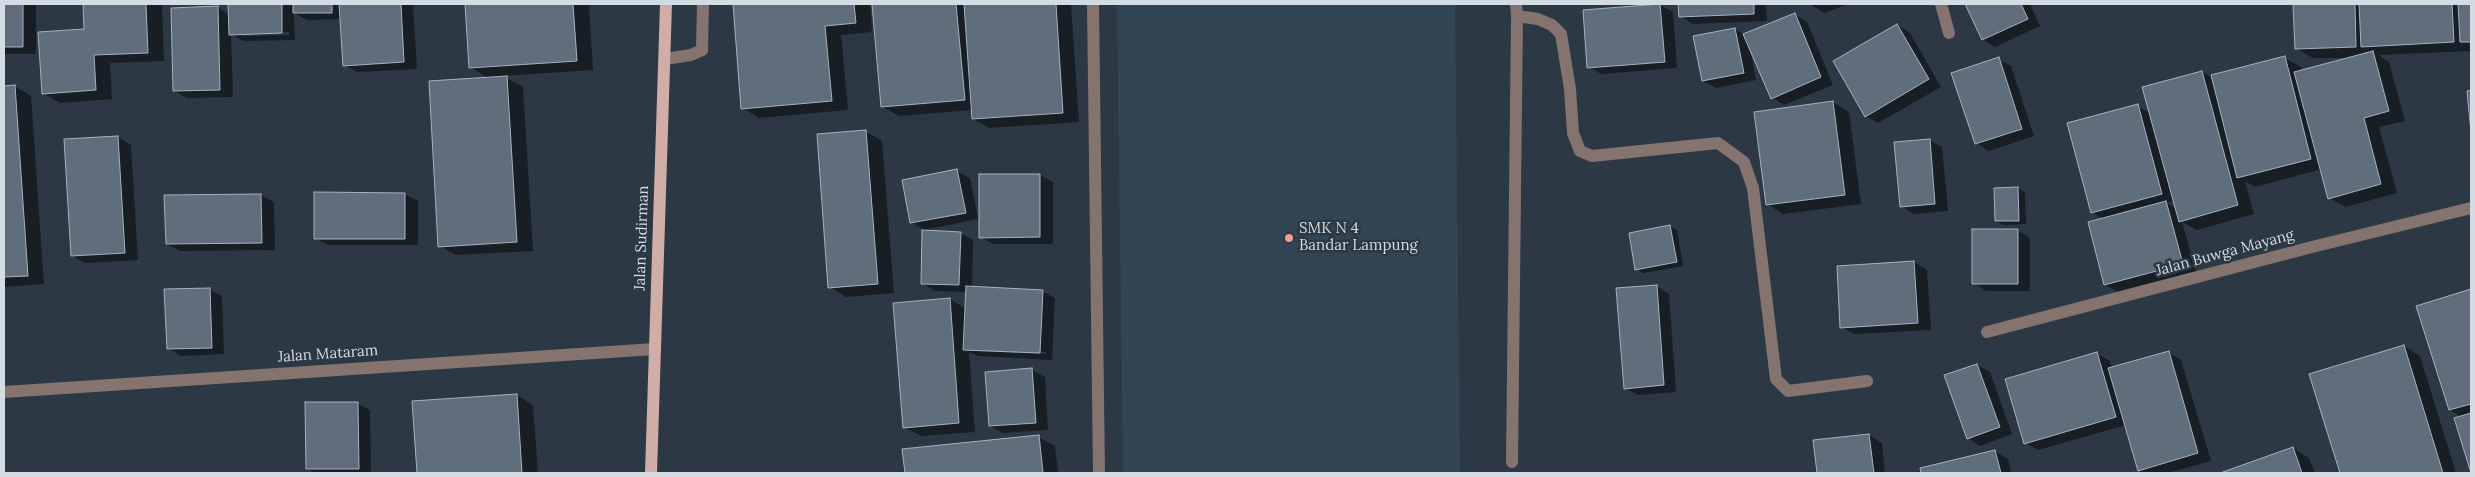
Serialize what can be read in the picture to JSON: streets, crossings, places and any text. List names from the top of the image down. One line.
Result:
{"streets":{"main road":["Jalan Sudirman"],"street":["Jalan Buwga Mayang","Jalan Mataram"]},"crossings":[["Jalan Sudirman","Jalan Mataram"]],"places":["SMK N 4 Bandar Lampung"]}
